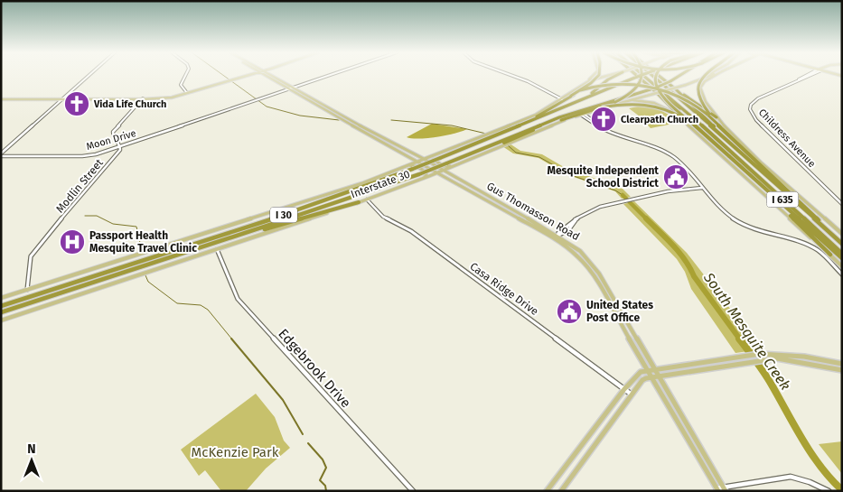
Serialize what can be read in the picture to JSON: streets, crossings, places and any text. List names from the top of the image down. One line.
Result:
{"streets":{"highway":["I 635","I 30"],"main road":["Interstate 30","Gus Thomasson Road"],"street":["Childress Avenue","Moon Drive","Modlin Street","Casa Ridge Drive","Edgebrook Drive"]},"crossings":[["Moon Drive","Modlin Street"],["Moon Drive","Gus Thomasson Road"],["Interstate 30","Modlin Street"],["Interstate 30","Gus Thomasson Road"],["Interstate 30","Casa Ridge Drive"],["Interstate 30","Edgebrook Drive"]],"water":["South Mesquite Creek"],"parks":["McKenzie Park"],"places":{"church":["Vida Life Church","Clearpath Church"],"public building":["Mesquite Independent School District","United States Post Office"],"hospital":["Passport Health Mesquite Travel Clinic"]},"north":"top"}
